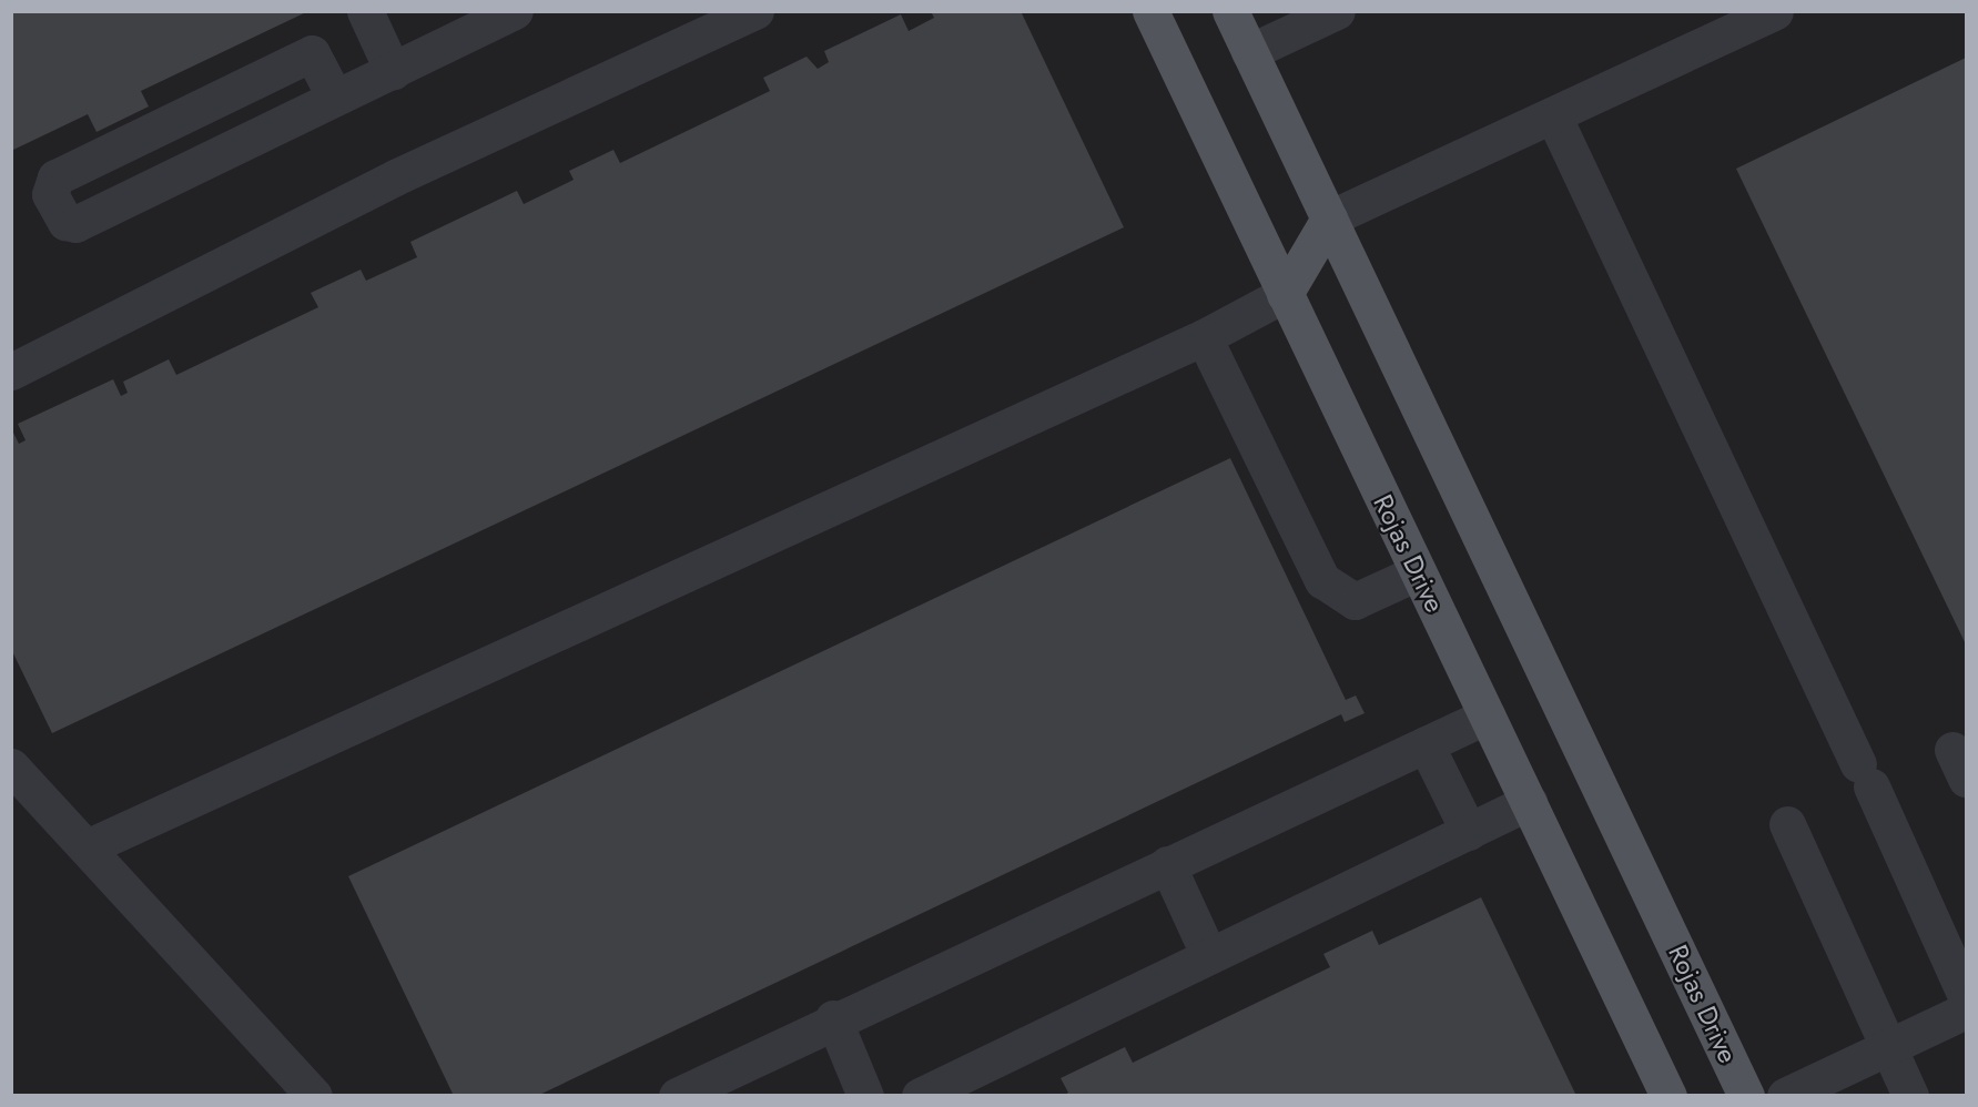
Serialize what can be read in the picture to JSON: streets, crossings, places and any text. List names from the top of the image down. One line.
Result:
{"streets":{"main road":["Rojas Drive"]}}
